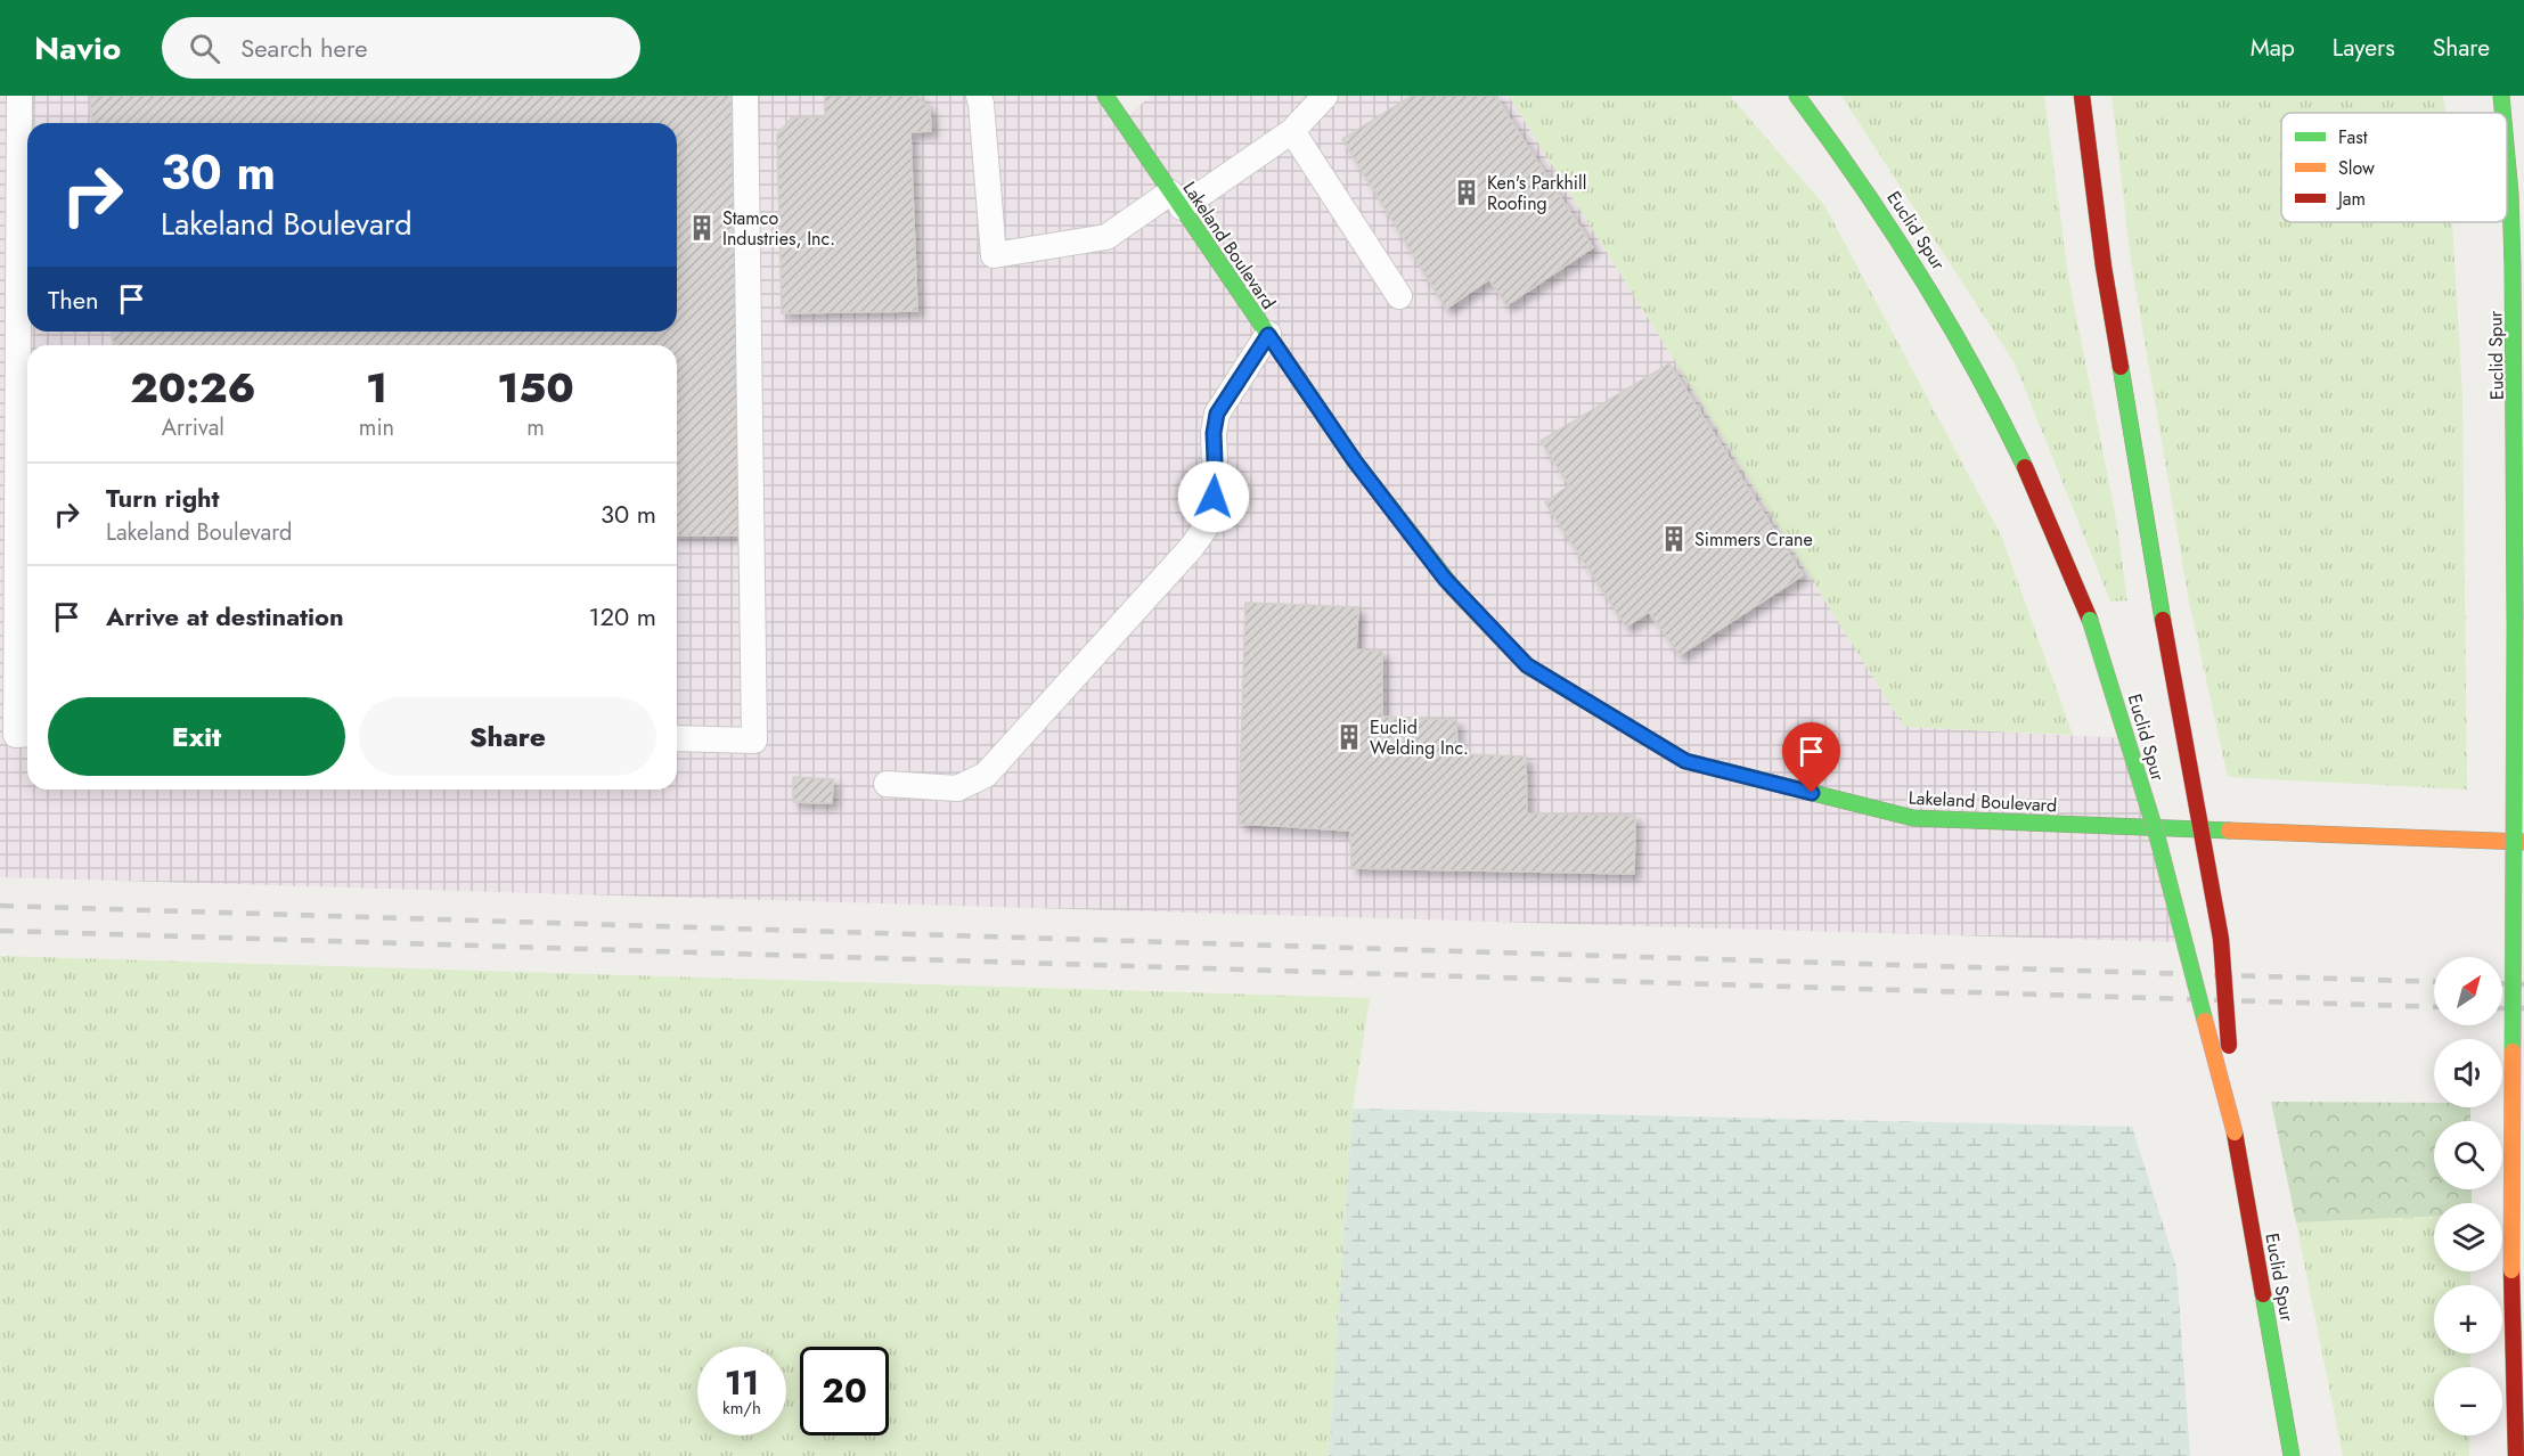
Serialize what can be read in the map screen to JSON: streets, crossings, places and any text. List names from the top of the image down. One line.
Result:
{"streets":{"main road":["Euclid Spur","Lakeland Boulevard"]},"places":{"building":["Ken's Parkhill Roofing","Stamco Industries, Inc.","Simmers Crane","Euclid Welding Inc."]},"legend":["Fast","Slow","Jam"],"north":"top right","page":{"header":"Navio","search":"Search here","nav":["Map","Layers","Share"],"turn":["30 m","Lakeland Boulevard"],"then":"Then","eta":["20:26","Arrival","1","min","150","m"],"list":[{"name":"Turn right","note":"Lakeland Boulevard","value":"30 m"},{"name":"Arrive at destination","value":"120 m"}],"buttons":["Exit","Share"],"map_buttons":["+","−"],"speed":"11 km/h","limit":"20"}}
